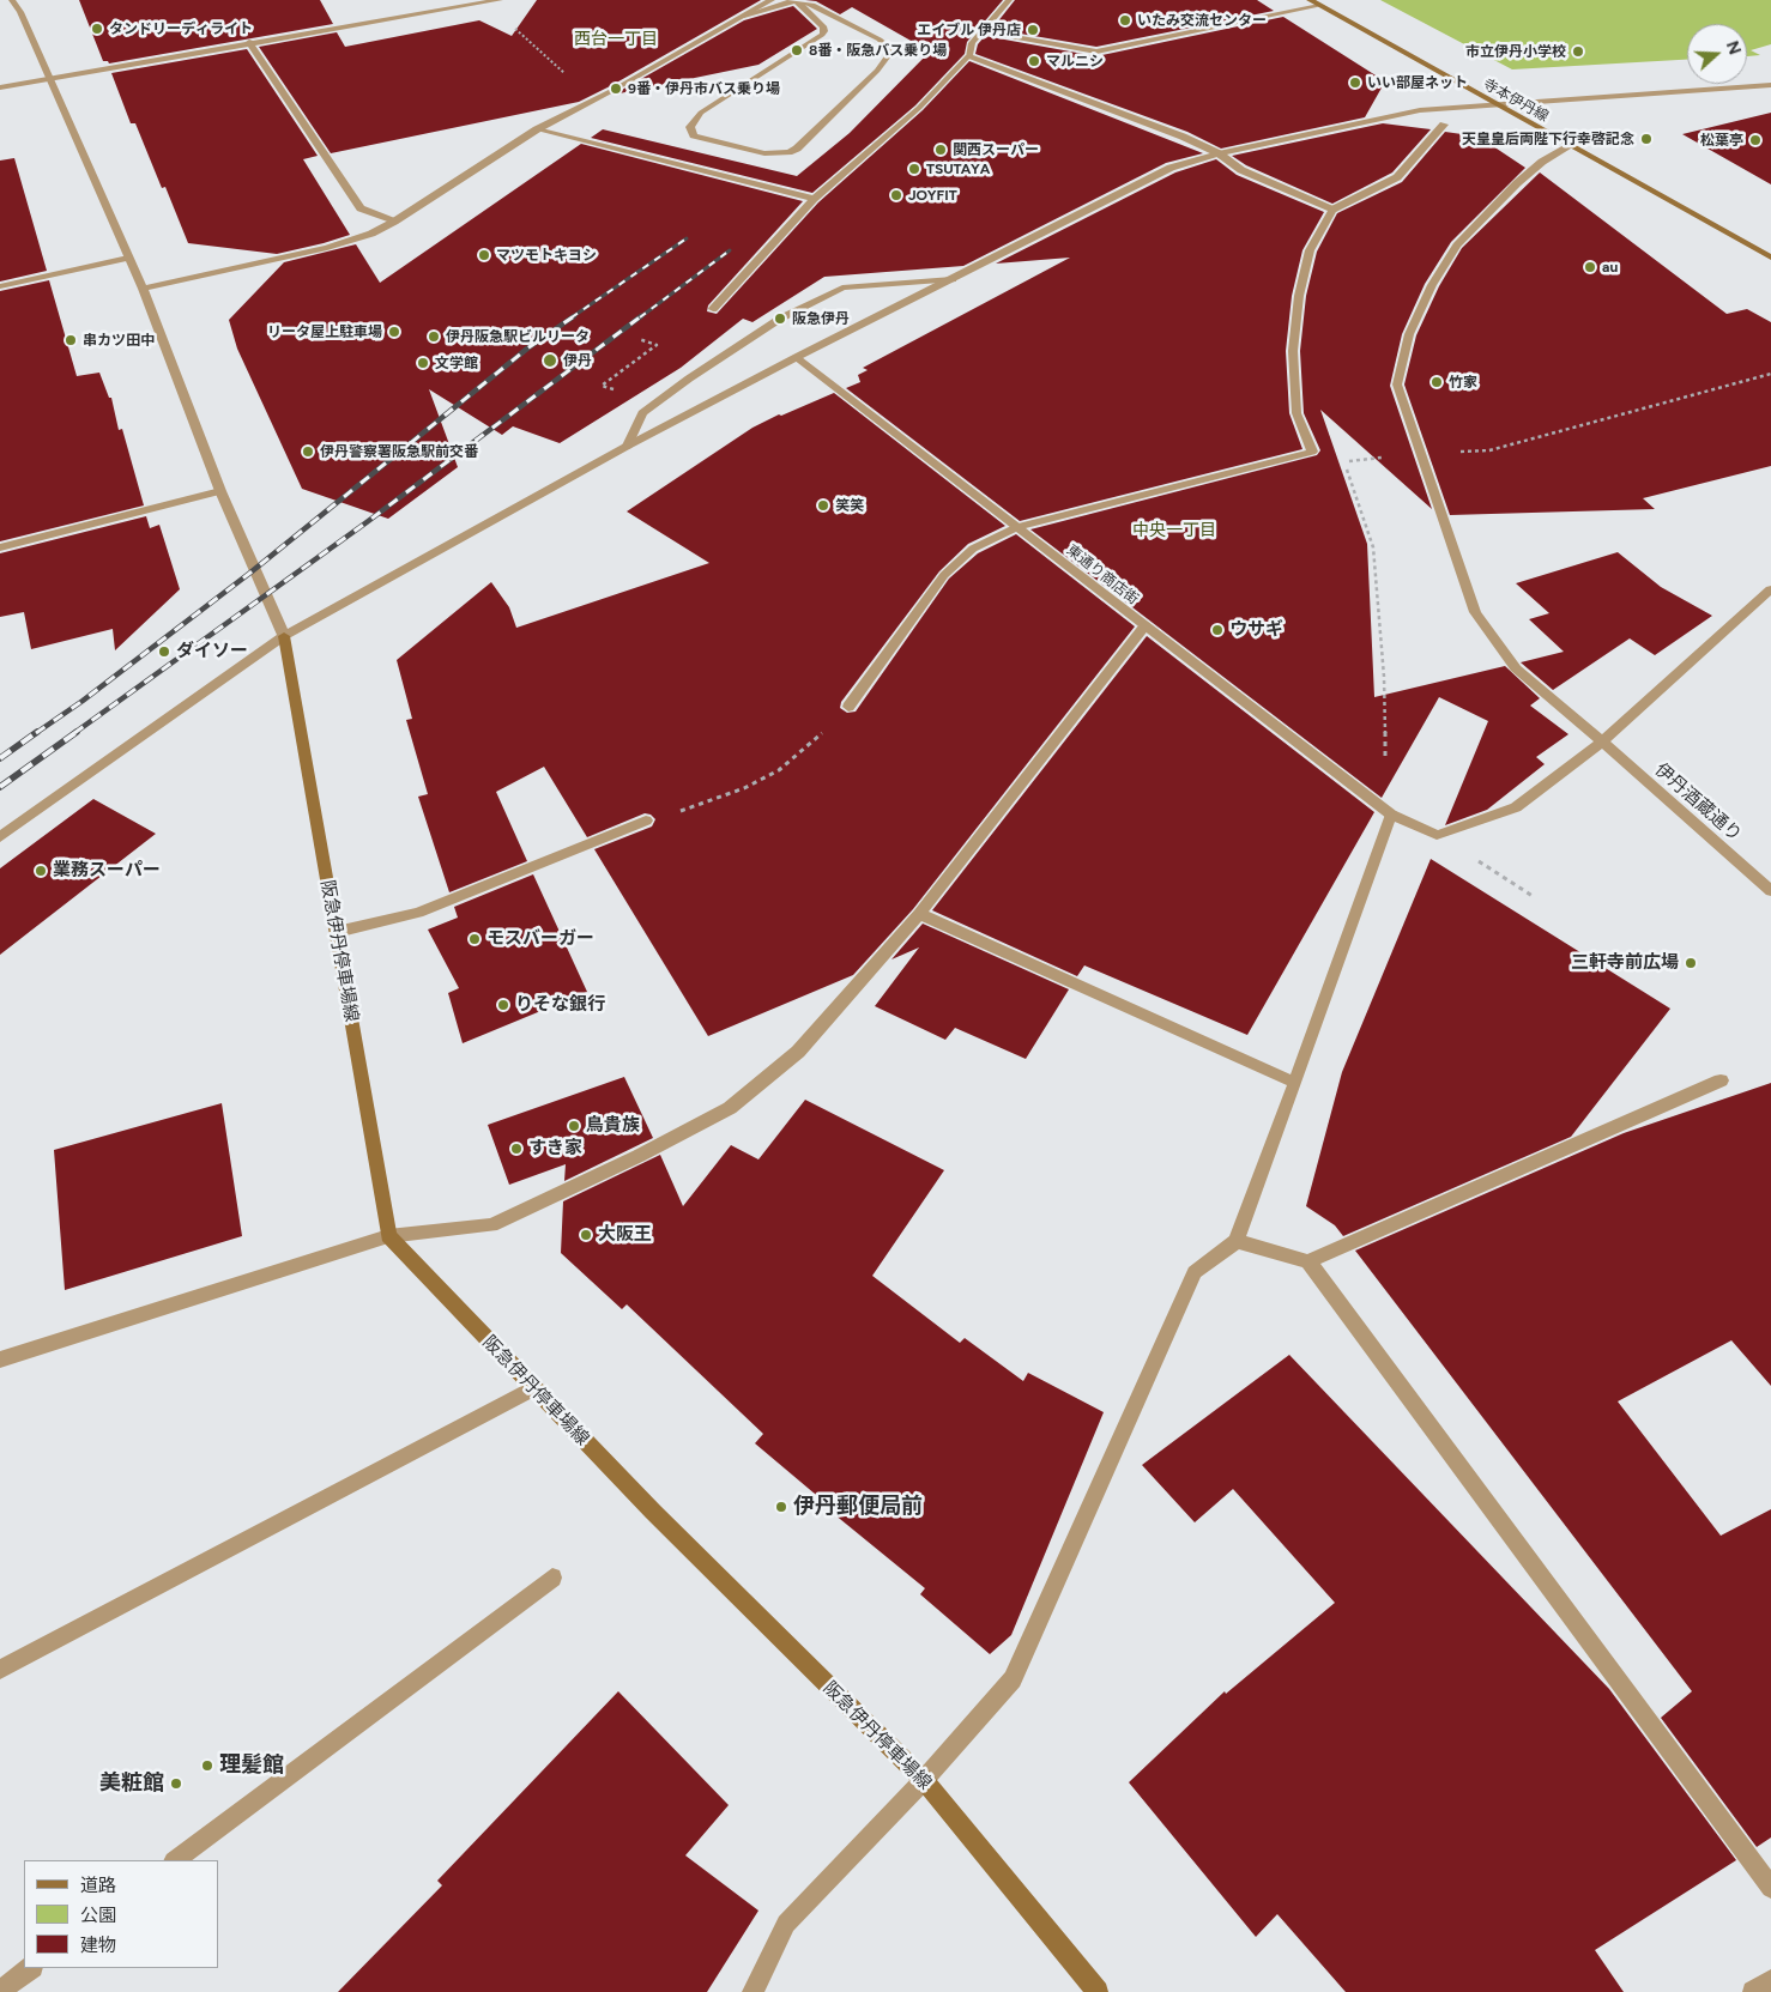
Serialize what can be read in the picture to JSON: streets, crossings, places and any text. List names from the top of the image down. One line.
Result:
{"streets":{"main road":["寺本伊丹線","阪急伊丹停車場線"],"street":["東通り商店街","伊丹酒蔵通り"]},"crossings":[["寺本伊丹線","伊丹酒蔵通り"],["東通り商店街","伊丹酒蔵通り"]],"districts":["西台一丁目","中央一丁目"],"places":["いたみ交流センター","タンドリーディライト","エイブル 伊丹店","8番・阪急バス乗り場","市立伊丹小学校","マルニシ","いい部屋ネット","9番・伊丹市バス乗り場","天皇皇后両陛下行幸啓記念","松葉亭","関西スーパー","TSUTAYA","JOYFIT","マツモトキヨシ","au","阪急伊丹","リータ屋上駐車場","伊丹阪急駅ビルリータ","串カツ田中","伊丹","文学館","竹家","伊丹警察署阪急駅前交番","笑笑","ウサギ","ダイソー","業務スーパー","モスバーガー","三軒寺前広場","りそな銀行","鳥貴族","すき家","大阪王","伊丹郵便局前","理髪館","美粧館"],"legend":["道路","公園","建物"],"north":"right"}
